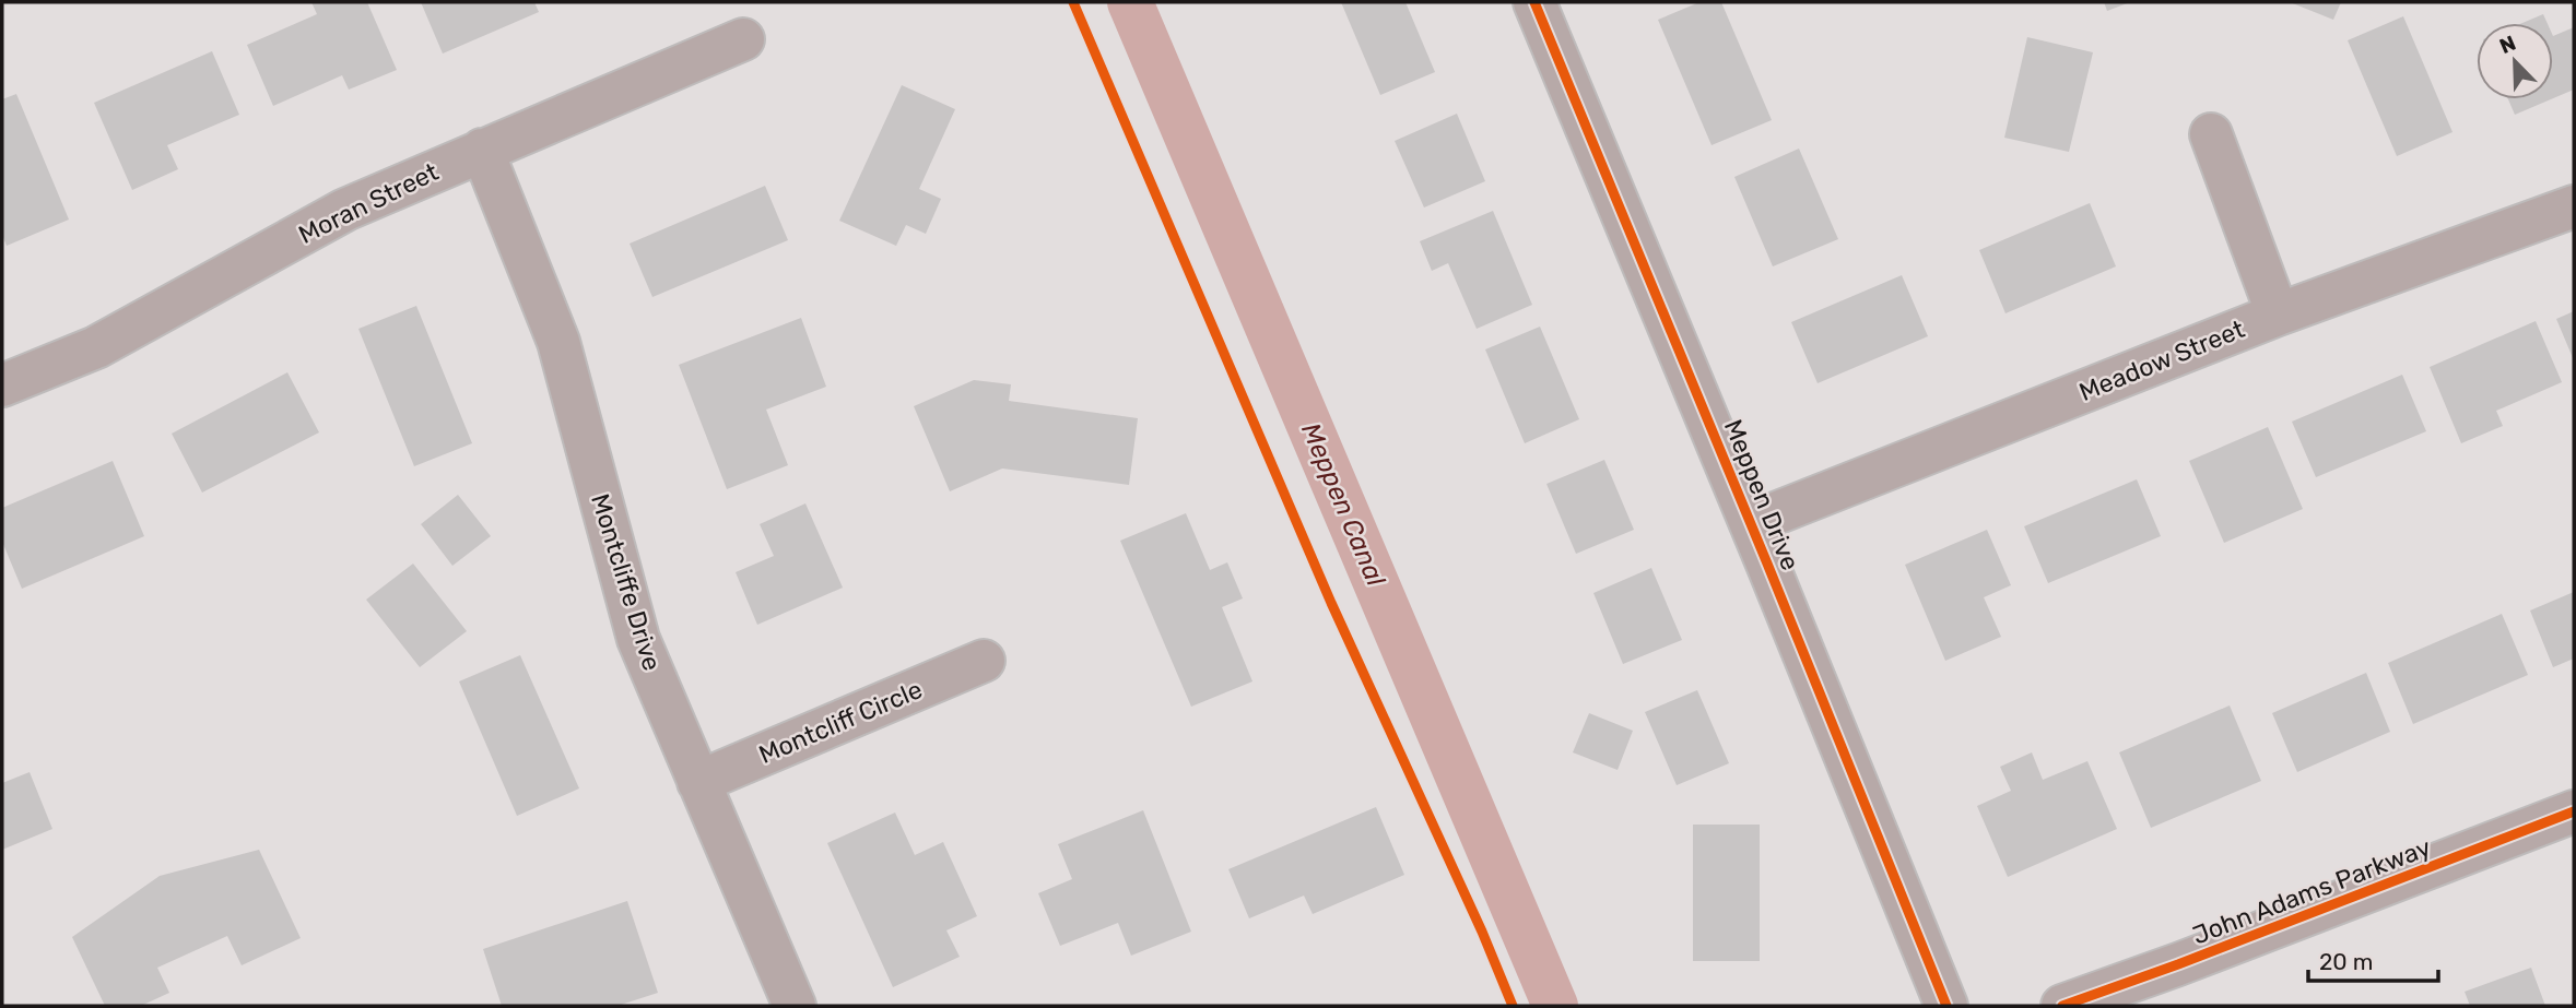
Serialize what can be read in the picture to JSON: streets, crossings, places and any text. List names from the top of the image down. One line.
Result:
{"streets":{"street":["Moran Street","Meadow Street","Meppen Drive","Montcliffe Drive","Montcliff Circle","John Adams Parkway"]},"crossings":[["Moran Street","Montcliffe Drive"],["Meadow Street","Meppen Drive"],["Montcliffe Drive","Montcliff Circle"]],"water":["Meppen Canal"],"scale_bar":"20 m","north":"top left"}
